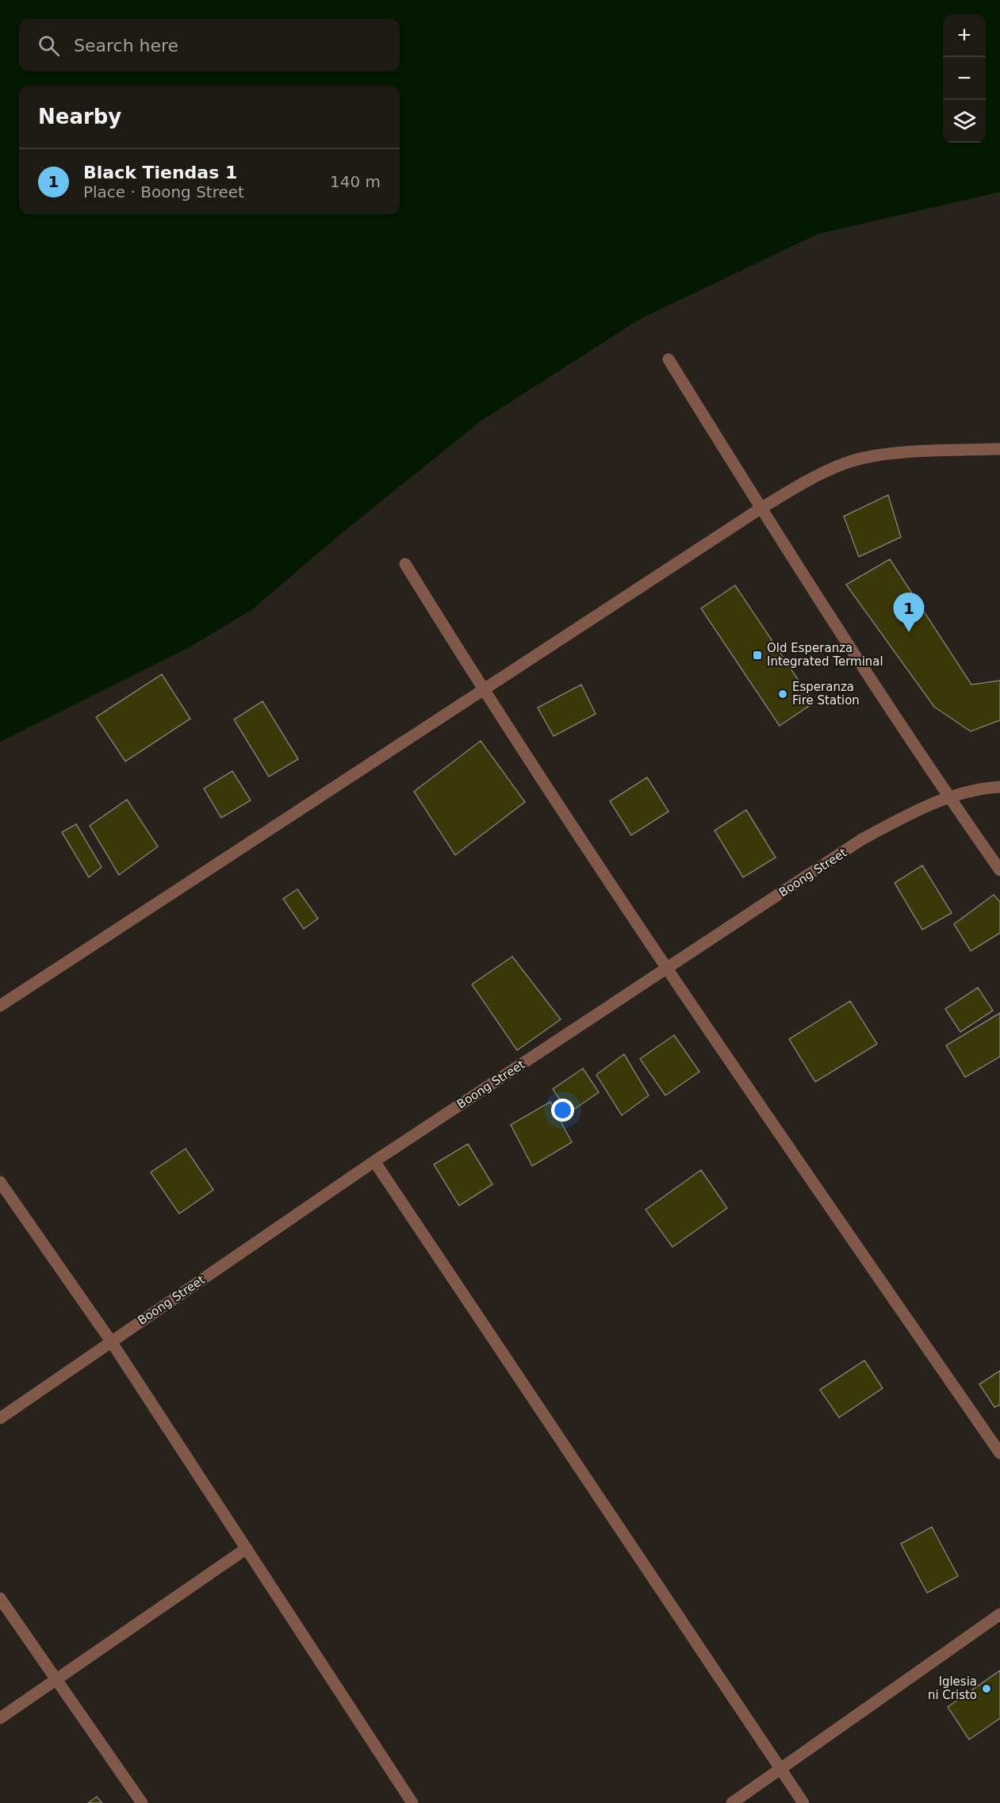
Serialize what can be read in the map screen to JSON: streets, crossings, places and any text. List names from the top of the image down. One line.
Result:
{"streets":{"street":["Boong Street"]},"places":{"transit":["Old Esperanza Integrated Terminal"],"other":["Esperanza Fire Station","Iglesia ni Cristo"]},"page":{"map_buttons":["+","−"],"search":"Search here","heading":"Nearby","list":[{"mark":"1","name":"Black Tiendas 1","note":"Place · Boong Street","value":"140 m"}],"pins":"1"}}
